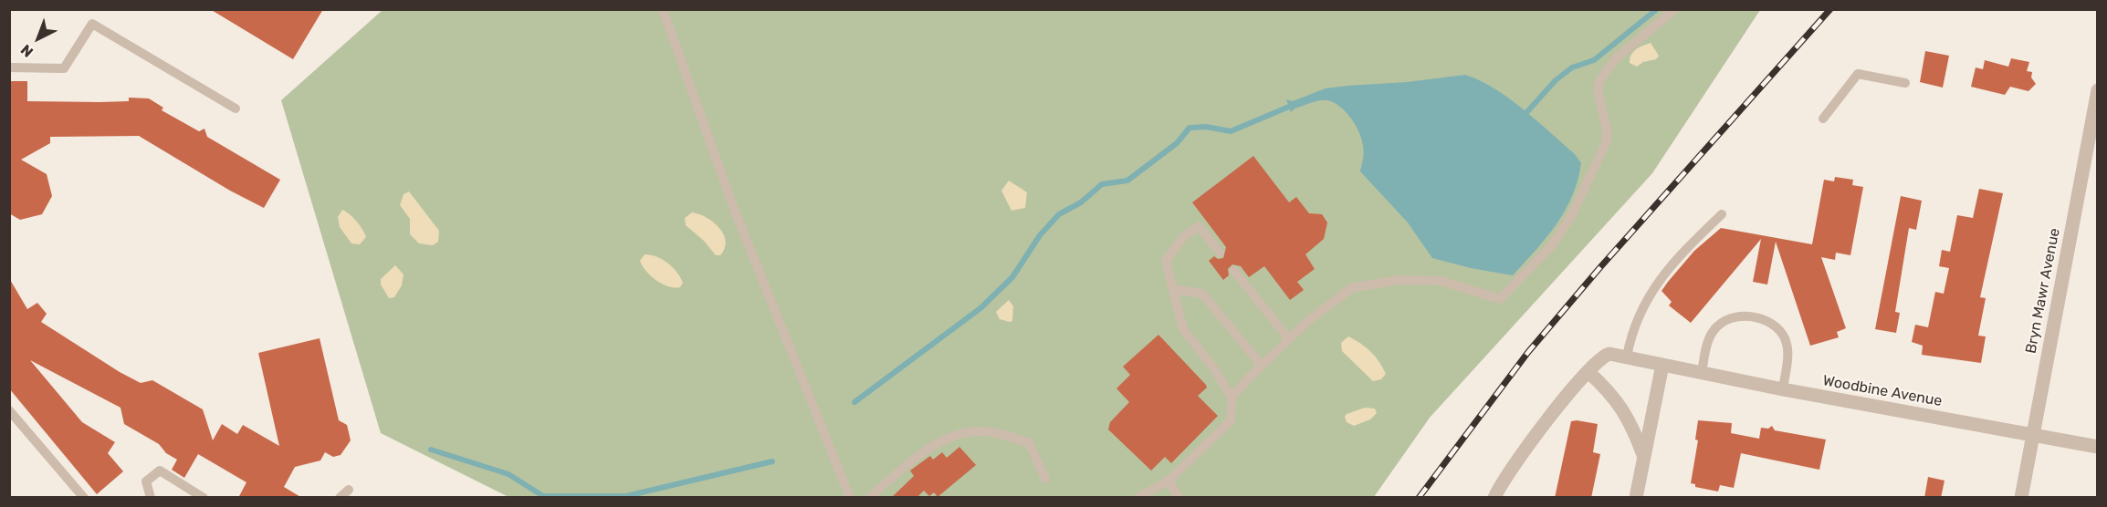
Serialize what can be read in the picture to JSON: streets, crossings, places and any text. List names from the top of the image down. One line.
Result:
{"streets":{"street":["Bryn Mawr Avenue","Woodbine Avenue"]},"crossings":[["Bryn Mawr Avenue","Woodbine Avenue"]],"north":"bottom left"}
